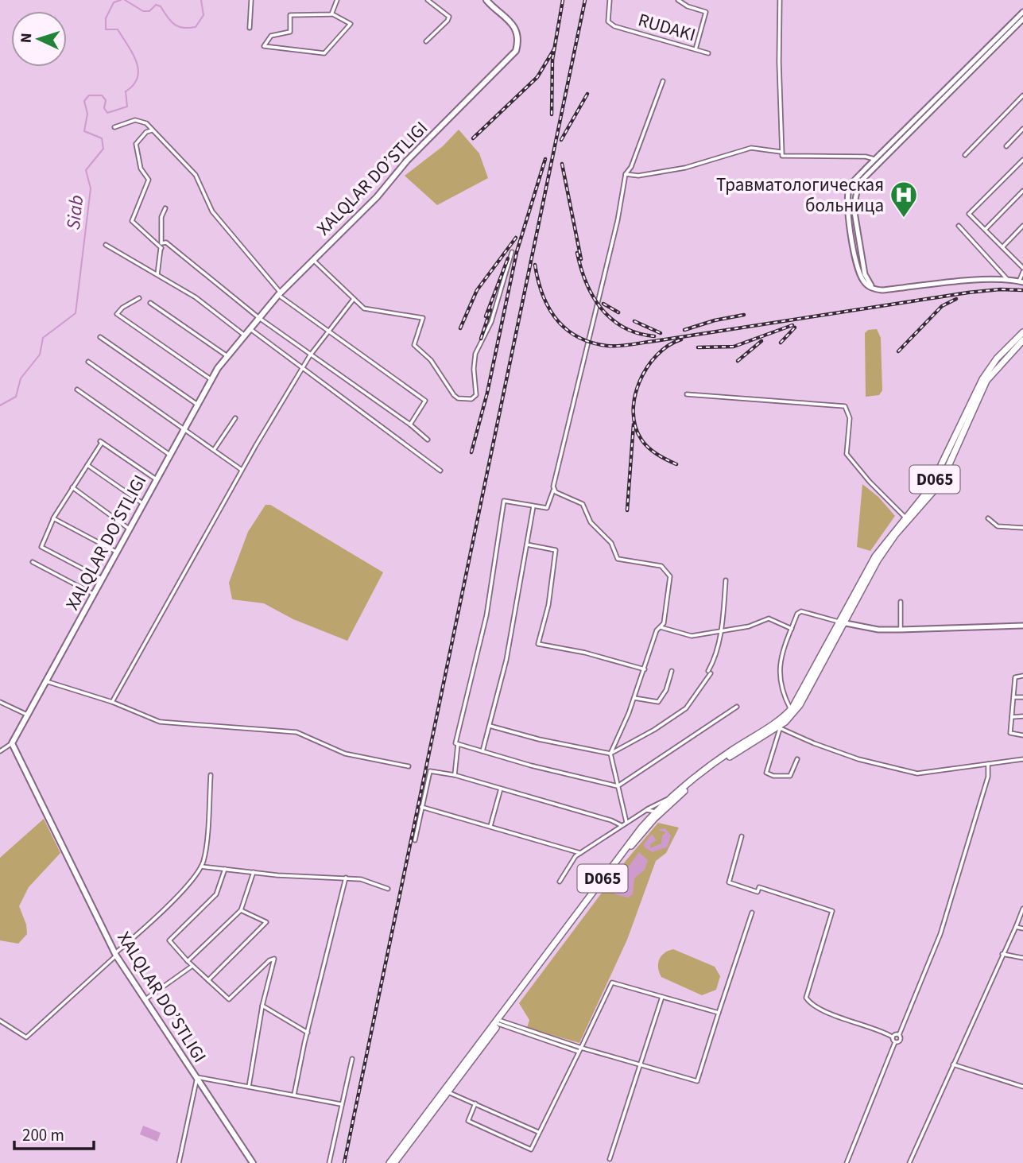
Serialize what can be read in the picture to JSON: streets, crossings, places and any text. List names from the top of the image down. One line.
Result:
{"streets":{"main road":["XALQLAR DO’STLIGI","D065"],"street":["RUDAKI"]},"water":["Siab"],"places":{"hospital":["Травматологическая больница"]},"scale_bar":"200 m","north":"left"}
